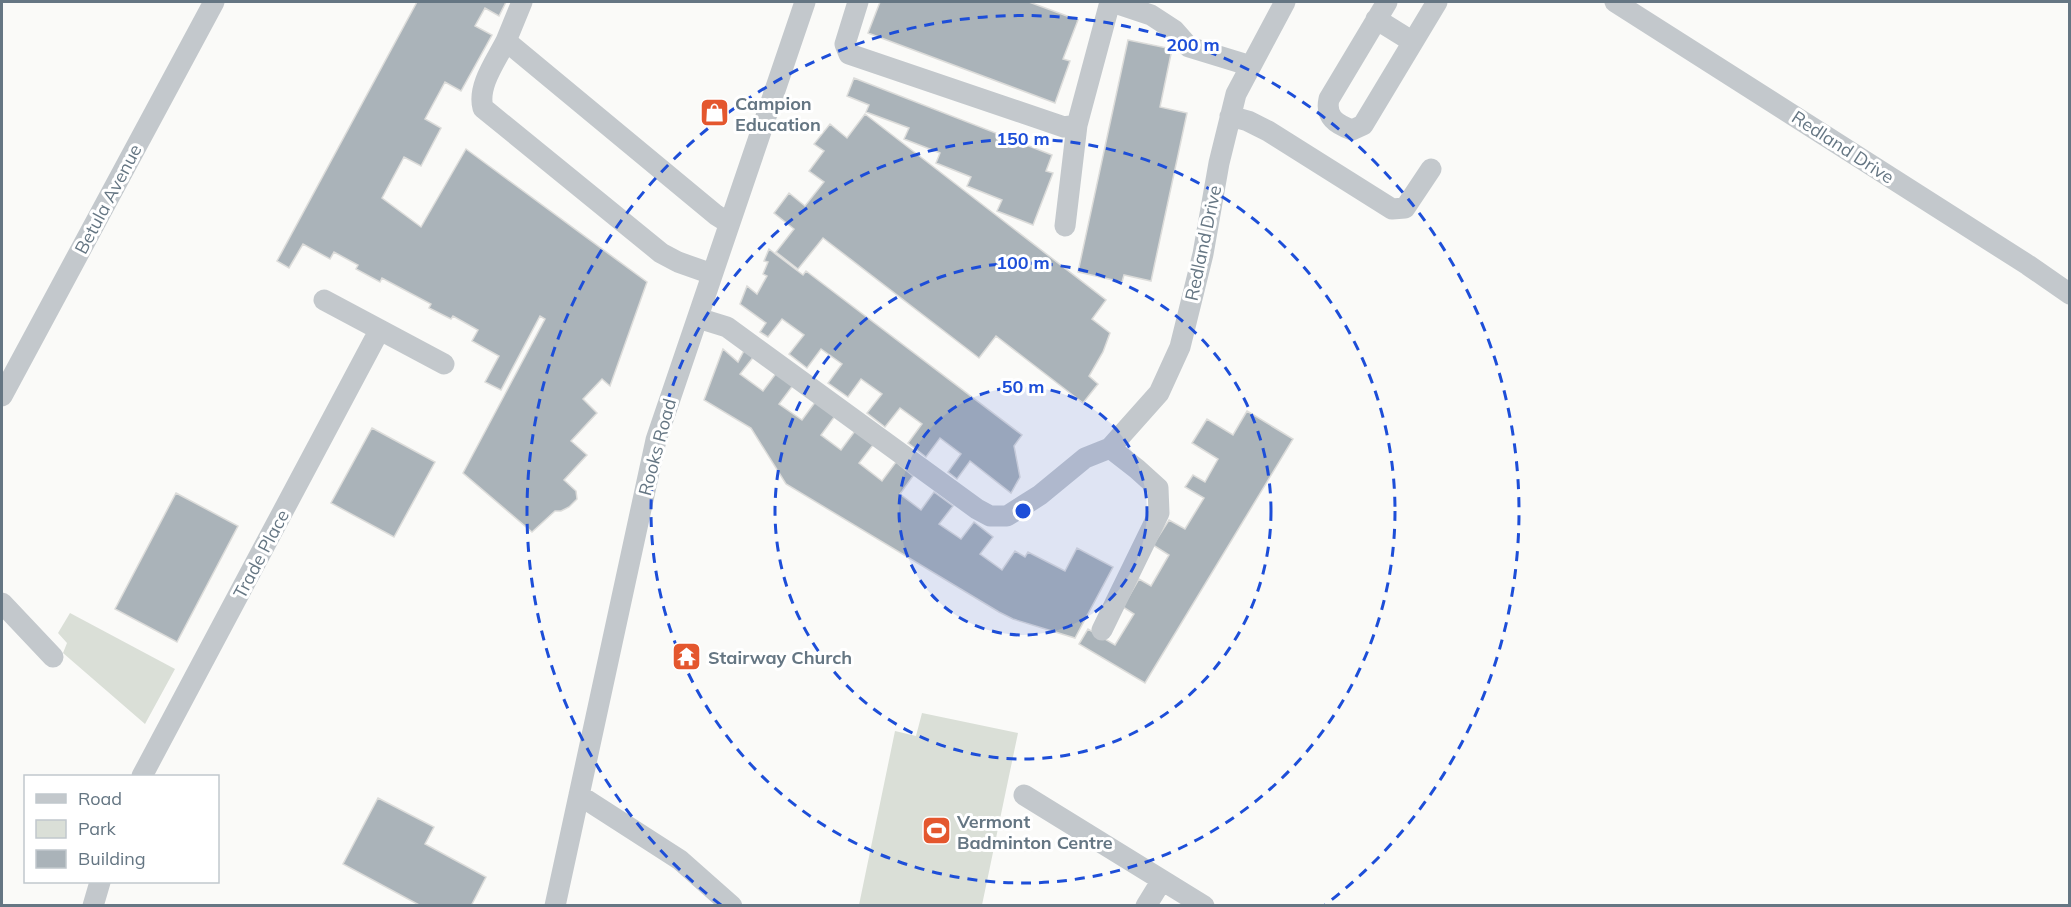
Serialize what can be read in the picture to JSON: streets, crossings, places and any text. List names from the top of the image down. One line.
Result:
{"streets":{"street":["Redland Drive","Betula Avenue","Rooks Road","Trade Place"]},"crossings":[["Redland Drive","Rooks Road"]],"places":{"shop":["Campion Education"],"temple":["Stairway Church"],"sports":["Vermont Badminton Centre"]},"legend":["Road","Park","Building"],"rings":["200 m","150 m","100 m","50 m"]}
